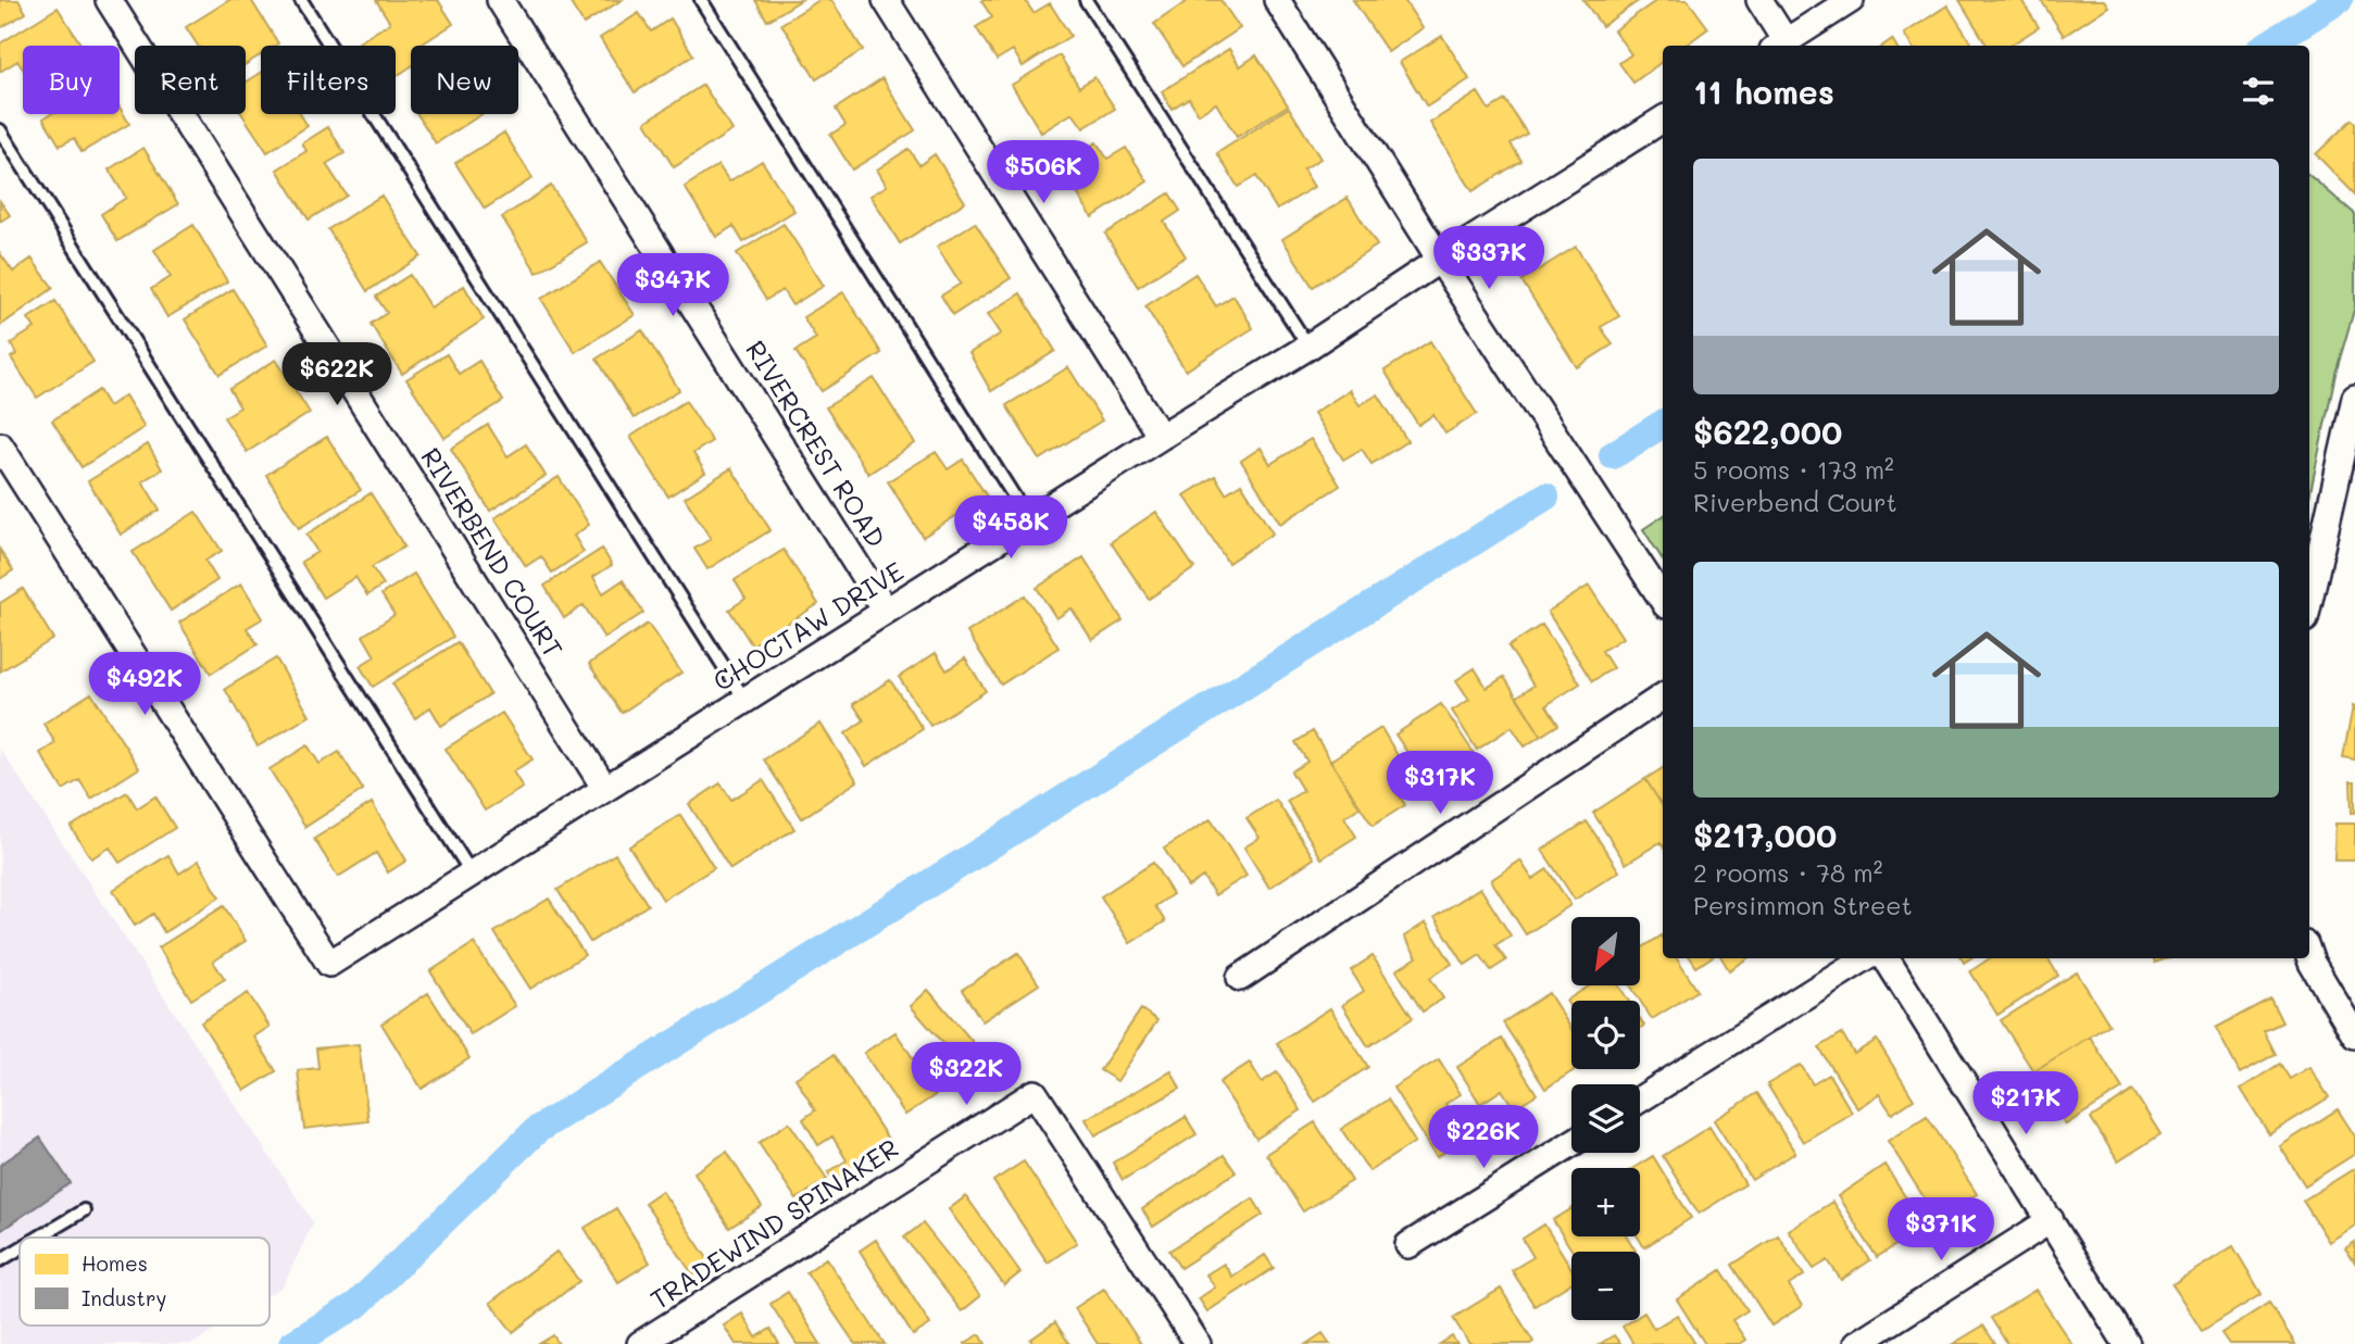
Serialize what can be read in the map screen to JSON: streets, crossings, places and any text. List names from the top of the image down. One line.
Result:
{"streets":{"street":["RIVERCREST ROAD","RIVERBEND COURT","CHOCTAW DRIVE","TRADEWIND SPINAKER"]},"crossings":[["RIVERCREST ROAD","CHOCTAW DRIVE"],["RIVERBEND COURT","CHOCTAW DRIVE"]],"legend":["Homes","Industry"],"north":"bottom left","page":{"chip":["Buy","Rent","Filters","New"],"heading":"11 homes","list":[{"name":"$622,000","note":"5 rooms · 173 m² · Riverbend Court"},{"name":"$217,000","note":"2 rooms · 78 m² · Persimmon Street"}],"price":["$506K","$337K","$347K","$622K","$458K","$492K","$317K","$322K","$217K","$226K","$371K"],"map_buttons":["+","−"]}}
